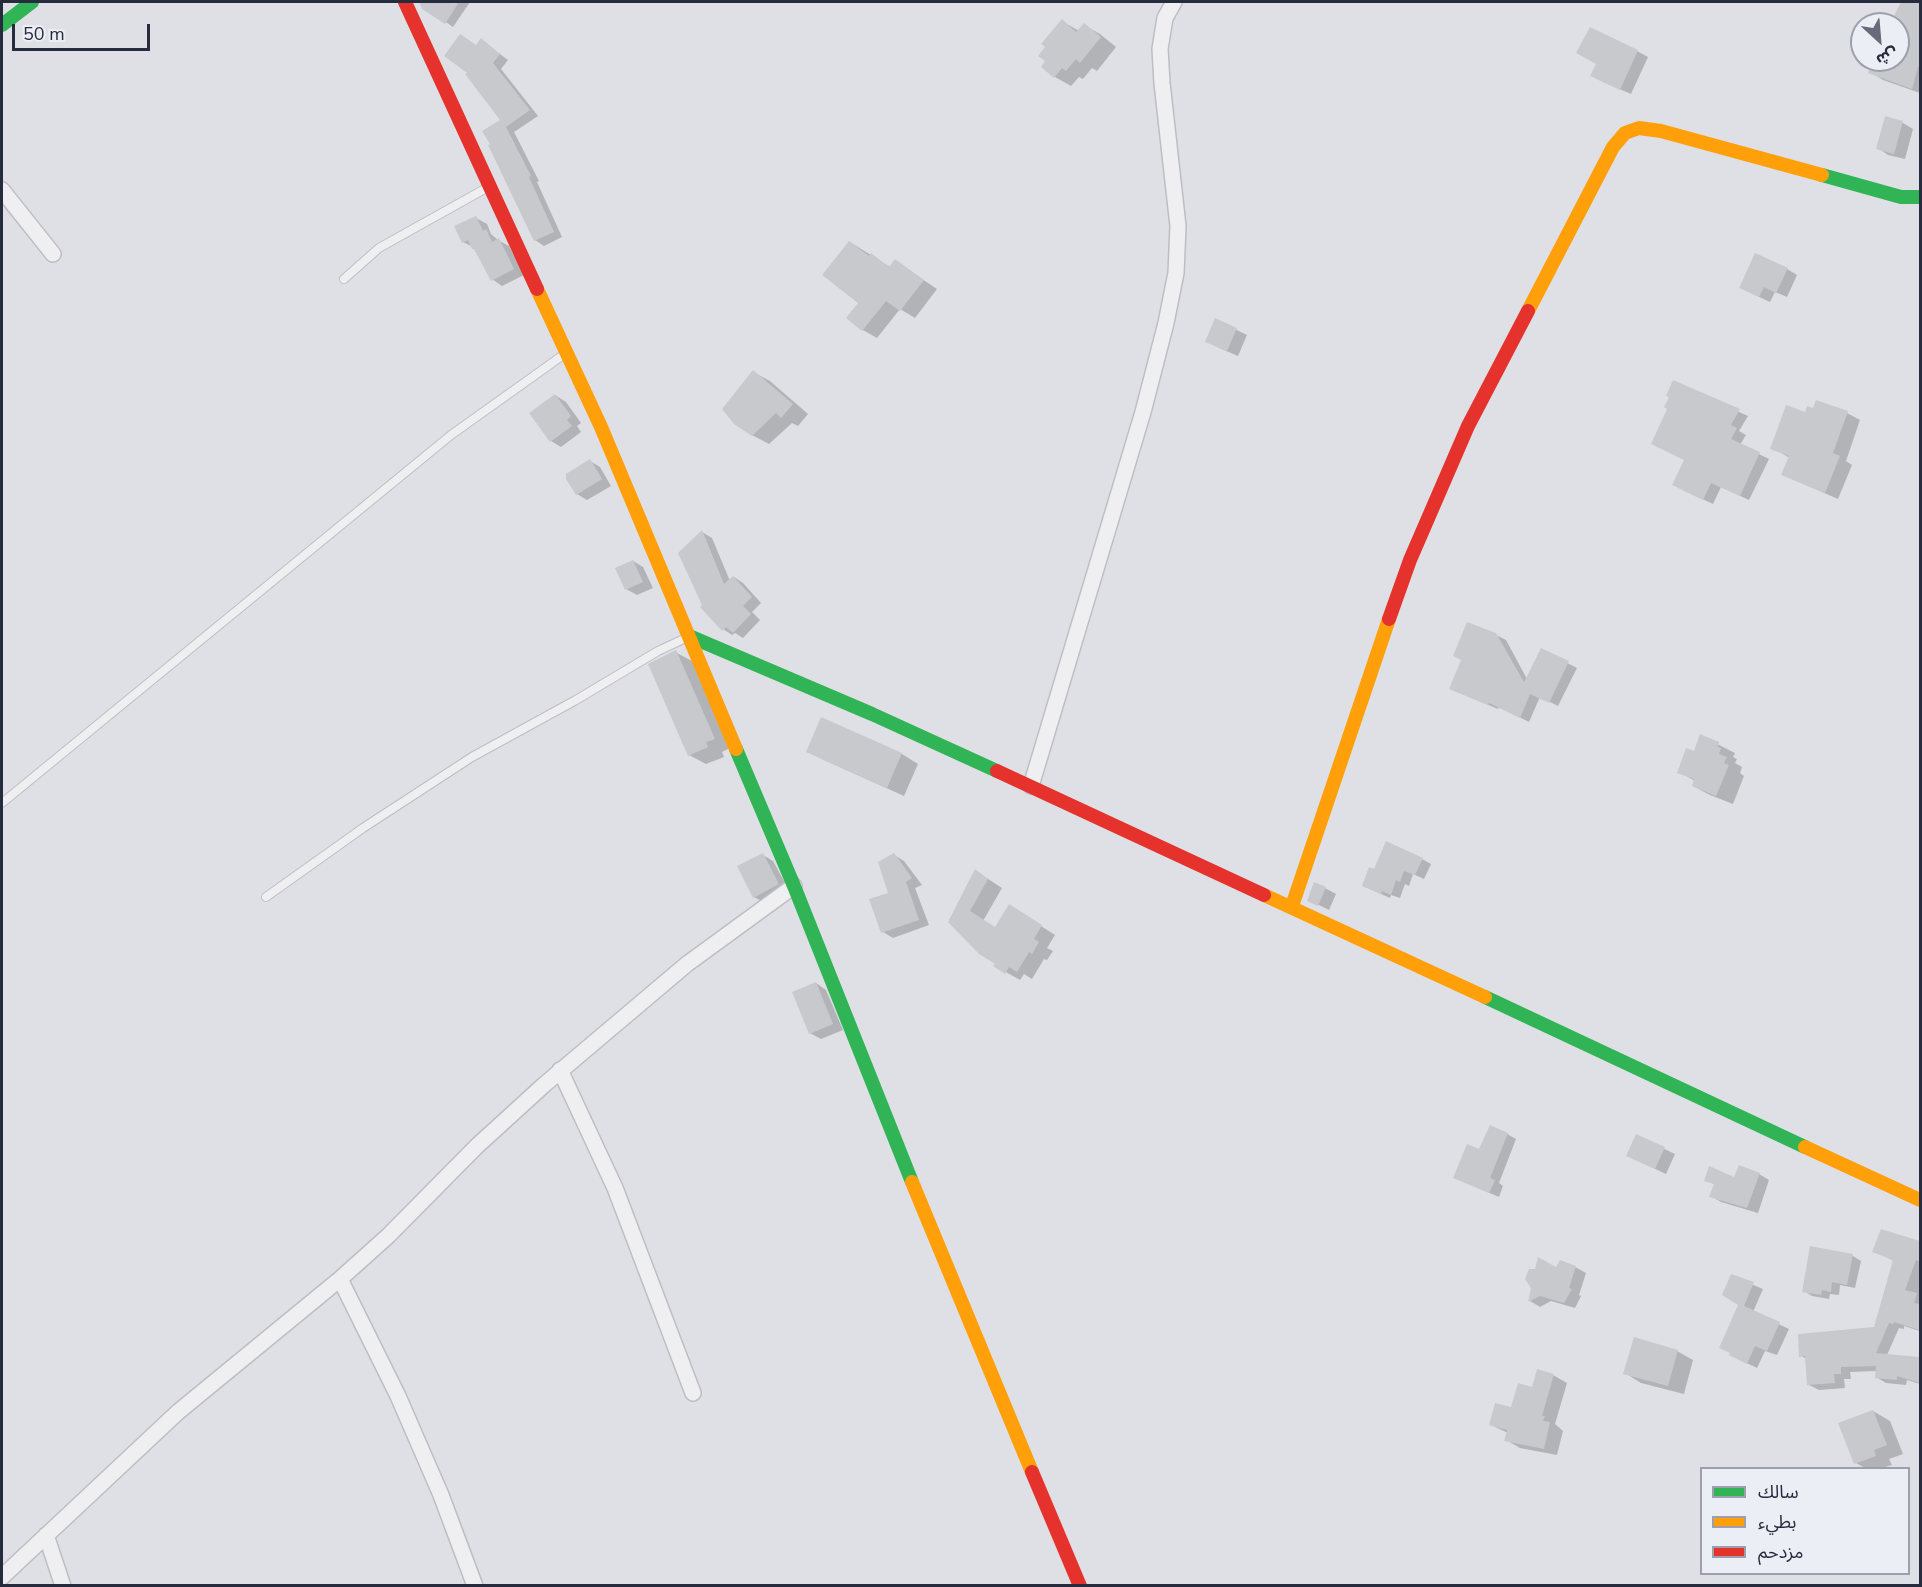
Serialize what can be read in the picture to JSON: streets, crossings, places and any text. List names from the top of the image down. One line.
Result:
{"legend":["سالك","بطيء","مزدحم"],"scale_bar":"50 m","north":"bottom right"}
